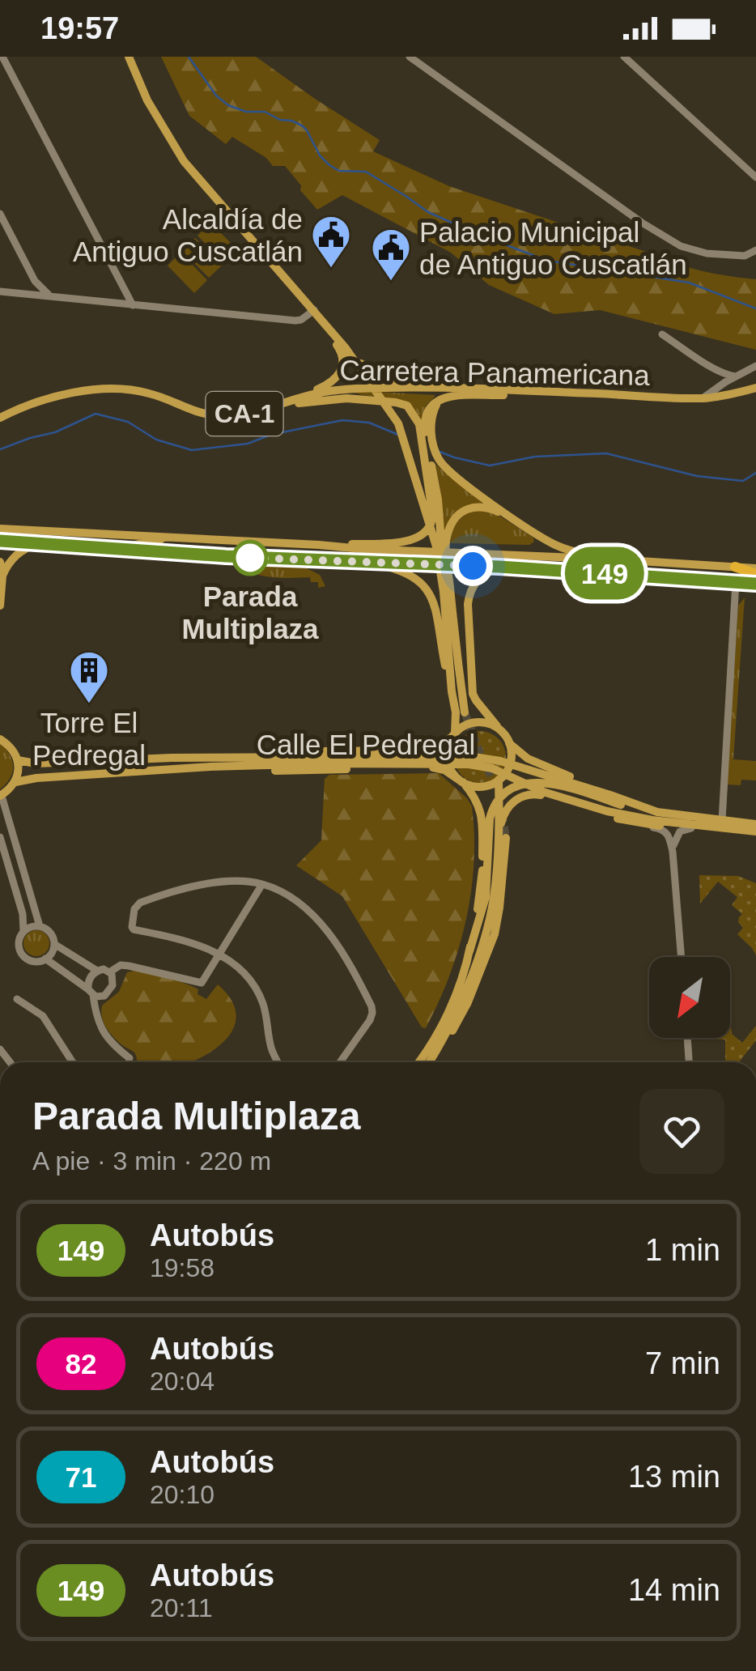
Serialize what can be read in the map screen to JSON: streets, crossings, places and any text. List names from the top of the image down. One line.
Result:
{"streets":{"main road":["Carretera Panamericana","CA-1","Calle El Pedregal"]},"places":{"public building":["Alcaldía de Antiguo Cuscatlán","Palacio Municipal de Antiguo Cuscatlán"],"other":["Parada Multiplaza"],"building":["Torre El Pedregal"]},"lines":["bus line 149"],"north":"bottom left","page":{"status":"19:57","on_map":"149","heading":["Parada Multiplaza","A pie · 3 min · 220 m"],"list":[{"mark":"149","name":"Autobús","note":"19:58","value":"1 min"},{"mark":"82","name":"Autobús","note":"20:04","value":"7 min"},{"mark":"71","name":"Autobús","note":"20:10","value":"13 min"},{"mark":"149","name":"Autobús","note":"20:11","value":"14 min"}]}}
